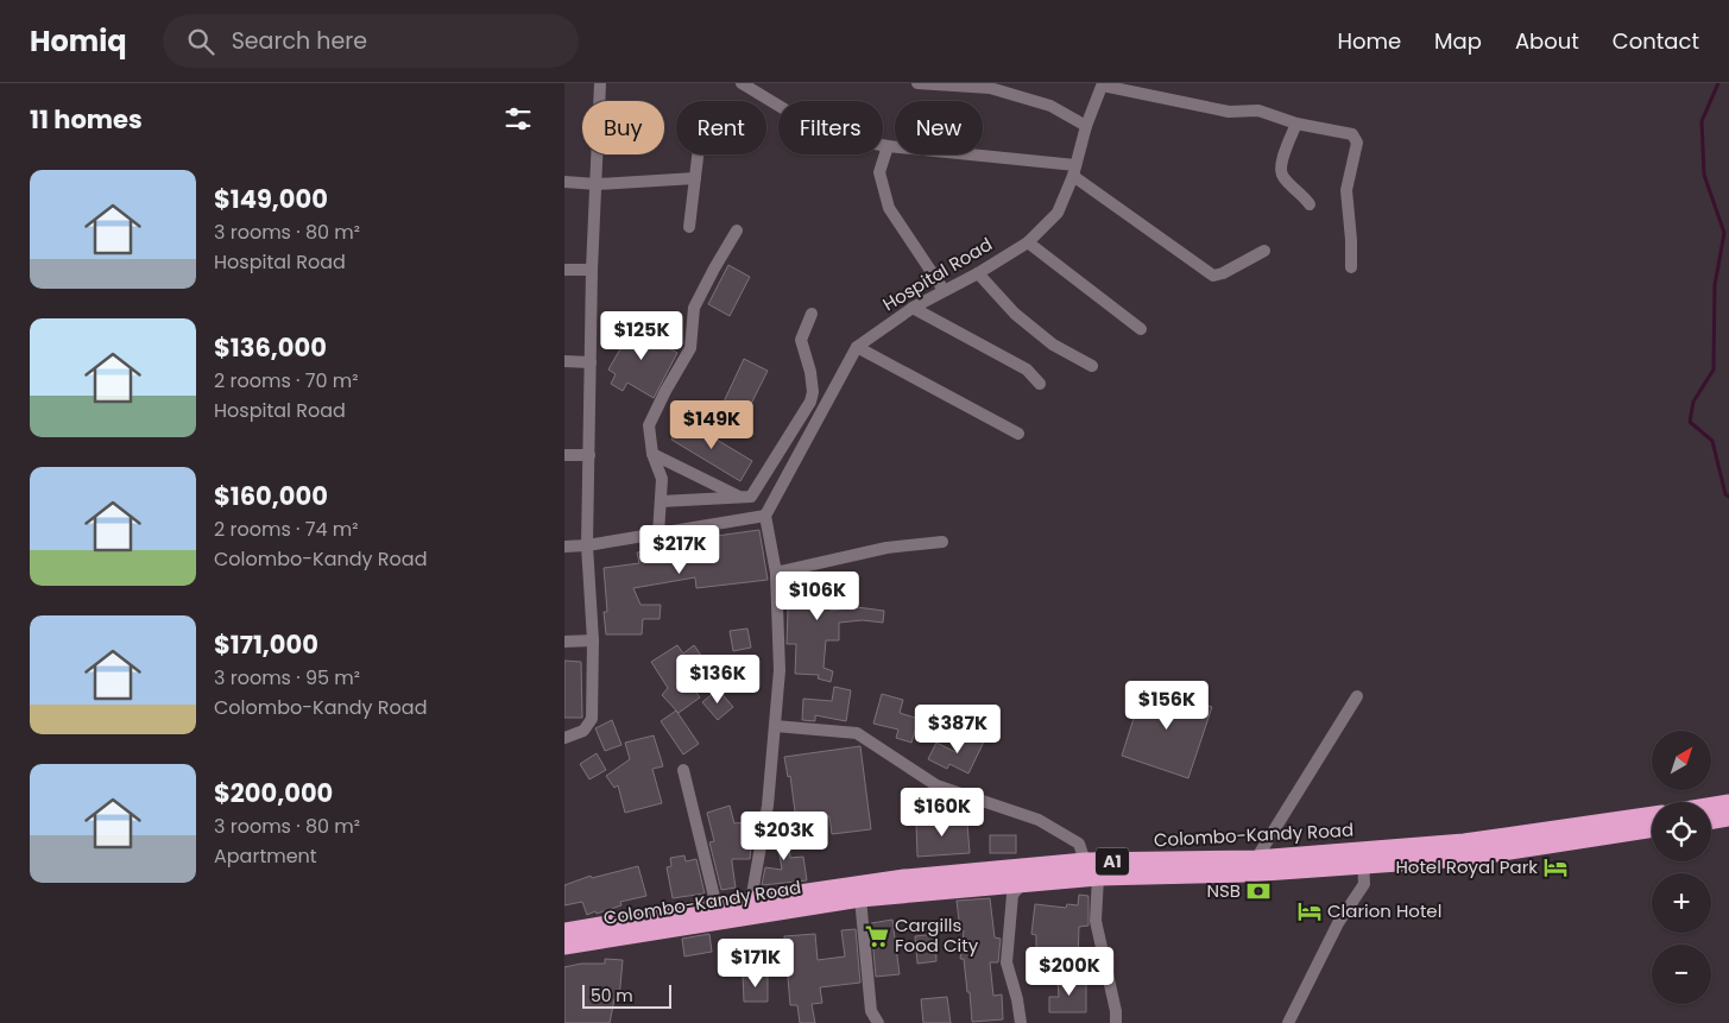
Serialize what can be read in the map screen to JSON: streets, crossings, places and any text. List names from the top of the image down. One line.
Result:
{"streets":{"highway":["Colombo-Kandy Road","A1"],"street":["Hospital Road"]},"places":{"hotel":["Hotel Royal Park","Clarion Hotel"],"bank":["NSB"],"supermarket":["Cargills Food City"]},"scale_bar":"50 m","north":"top right","page":{"header":"Homiq","search":"Search here","nav":["Home","Map","About","Contact"],"heading":"11 homes","chip":["Buy","Rent","Filters","New"],"list":[{"name":"$149,000","note":"3 rooms · 80 m² · Hospital Road"},{"name":"$136,000","note":"2 rooms · 70 m² · Hospital Road"},{"name":"$160,000","note":"2 rooms · 74 m² · Colombo-Kandy Road"},{"name":"$171,000","note":"3 rooms · 95 m² · Colombo-Kandy Road"},{"name":"$200,000","note":"3 rooms · 80 m² · Apartment"}],"price":["$125K","$149K","$217K","$106K","$136K","$156K","$387K","$160K","$203K","$171K","$200K"],"map_buttons":["+","−"],"scale":"50 m"}}
